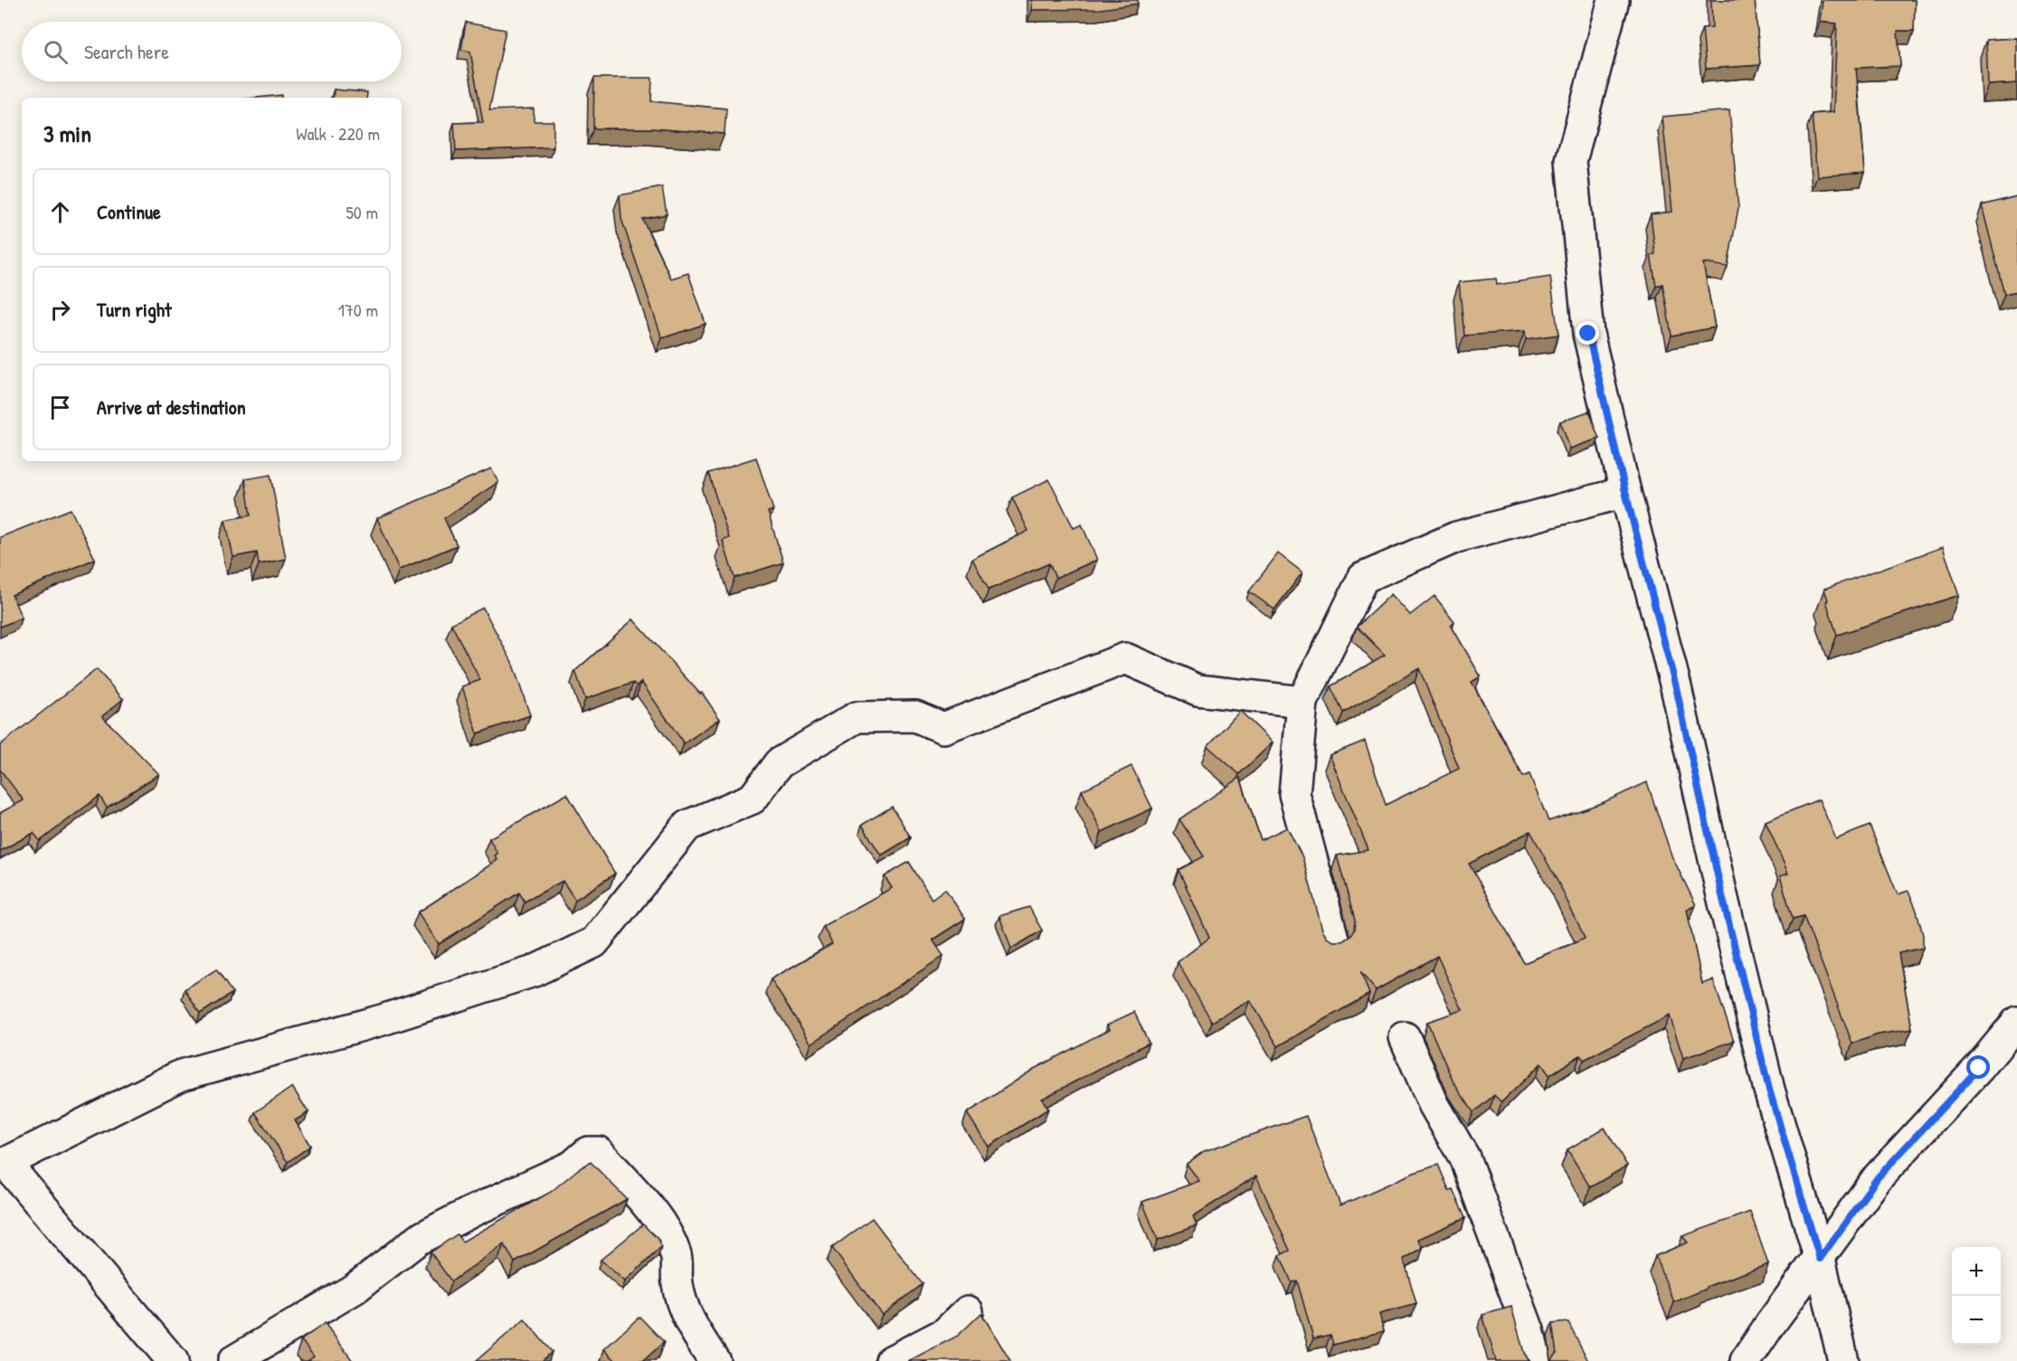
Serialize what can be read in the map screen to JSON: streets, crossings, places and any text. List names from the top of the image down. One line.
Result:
{"page":{"search":"Search here","heading":["3 min","Walk · 220 m"],"list":[["Continue","50 m"],["Turn right","170 m"],"Arrive at destination"],"map_buttons":["+","−"]}}
